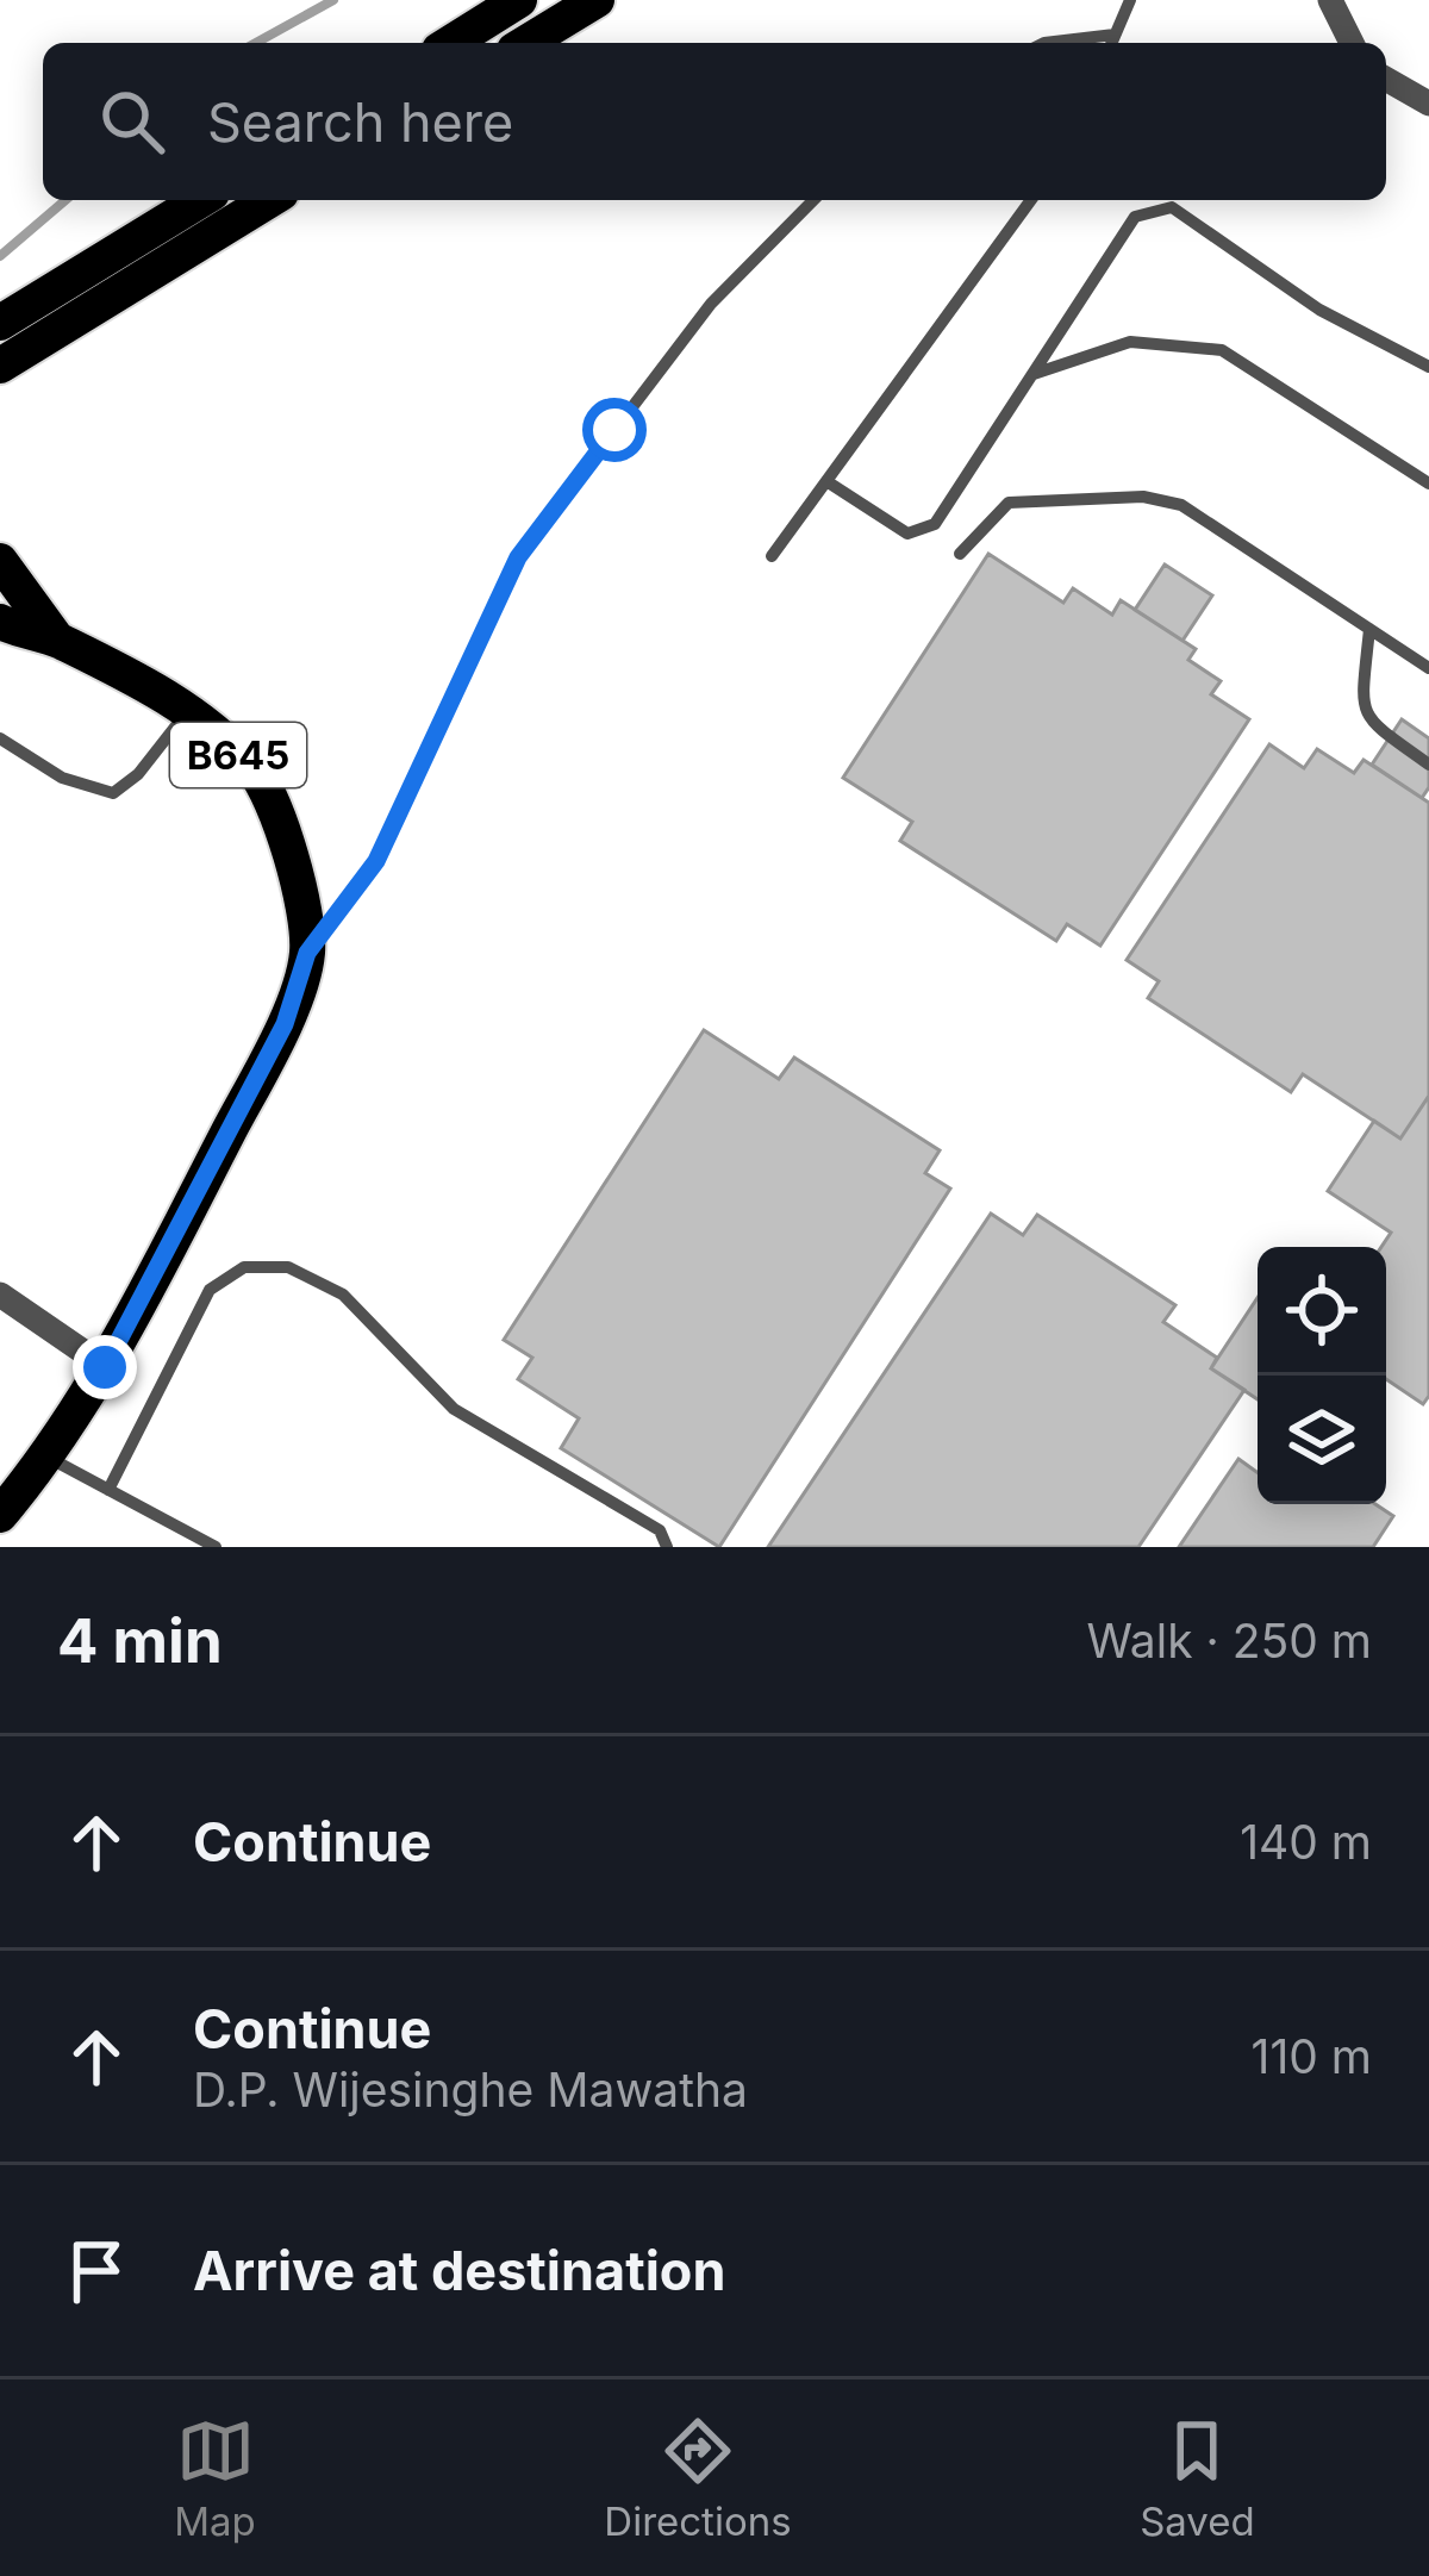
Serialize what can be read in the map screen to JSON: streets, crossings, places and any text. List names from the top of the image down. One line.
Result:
{"streets":{"main road":["B645"]},"page":{"search":"Search here","heading":["4 min","Walk · 250 m"],"list":[["Continue","140 m"],["Continue","D.P. Wijesinghe Mawatha","110 m"],"Arrive at destination"],"nav":["Map","Directions","Saved"]}}
